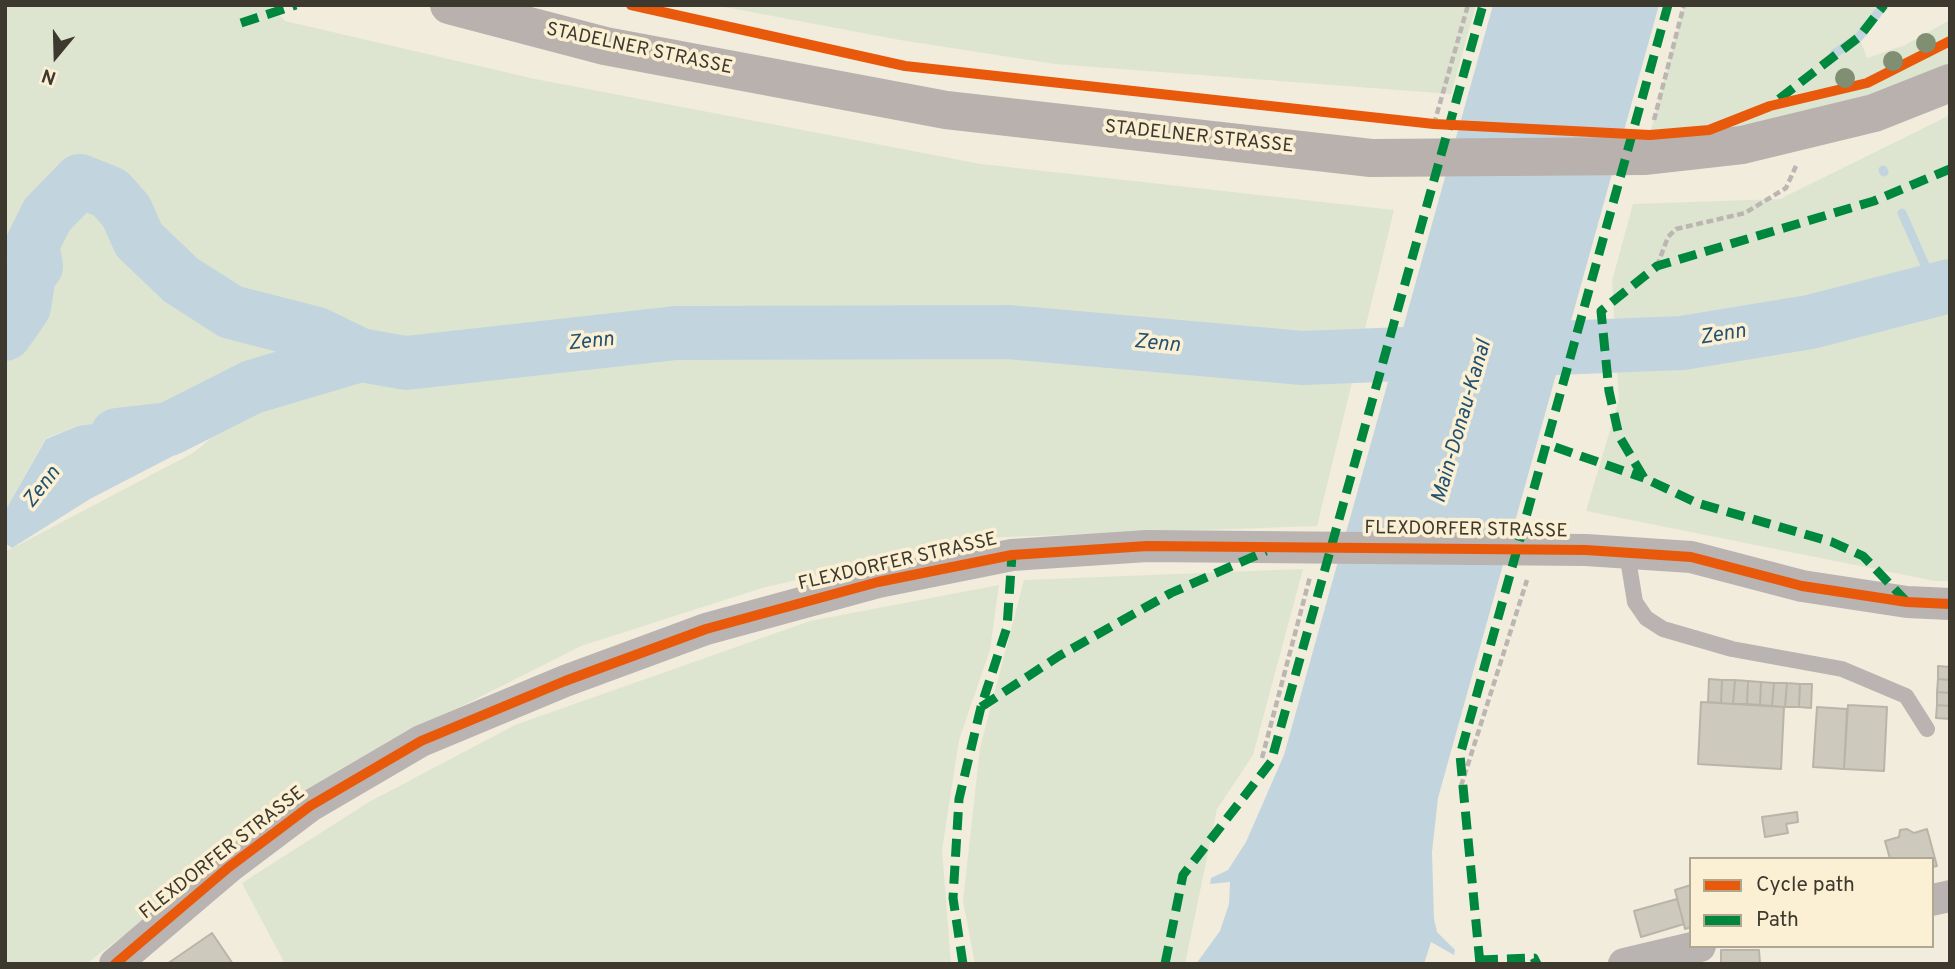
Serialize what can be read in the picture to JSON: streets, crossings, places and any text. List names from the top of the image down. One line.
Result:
{"streets":{"main road":["STADELNER STRASSE"],"street":["FLEXDORFER STRASSE"]},"water":["Zenn","Main-Donau-Kanal"],"legend":["Cycle path","Path"],"north":"bottom"}
